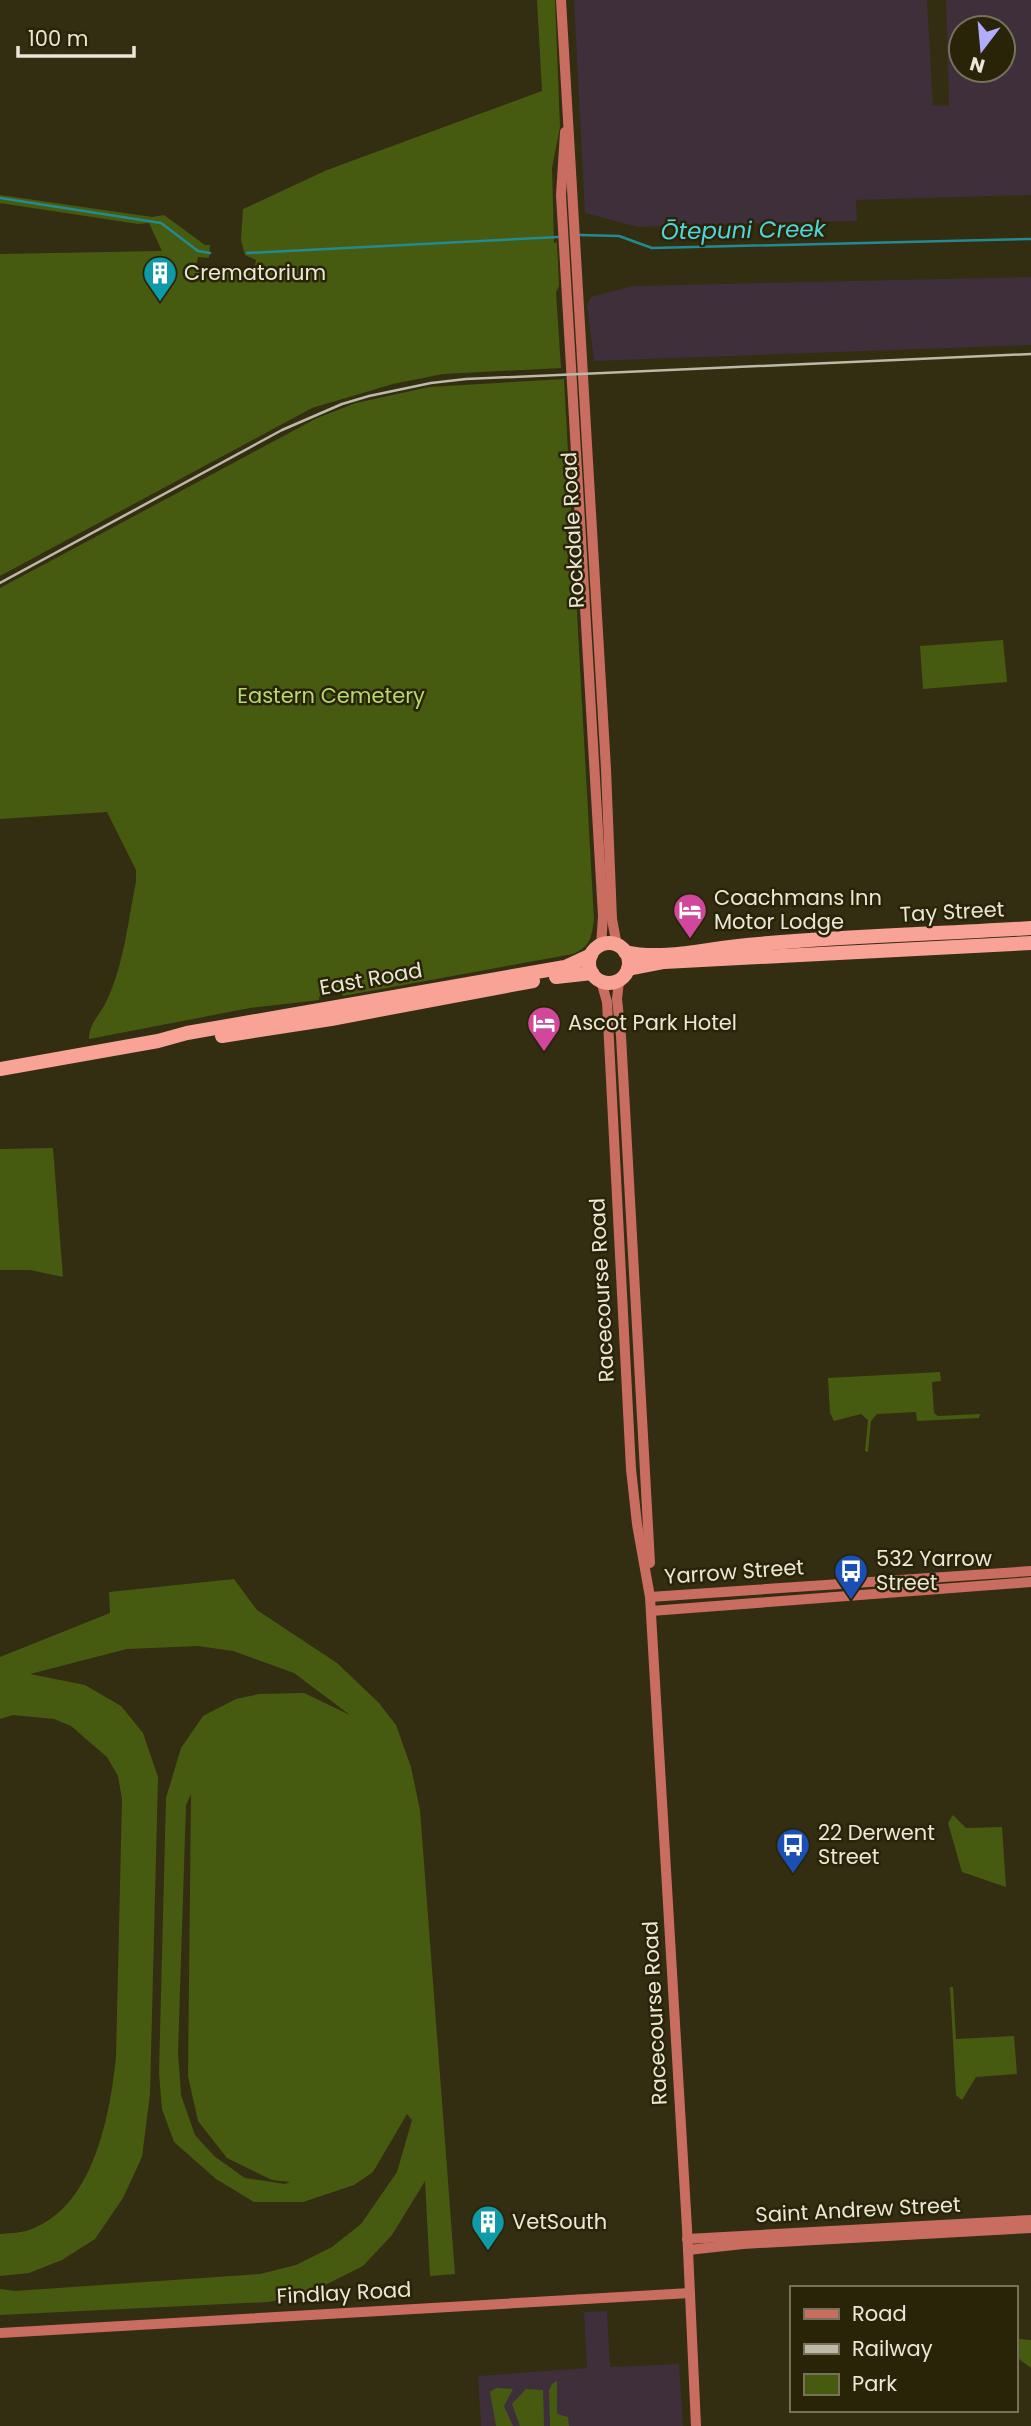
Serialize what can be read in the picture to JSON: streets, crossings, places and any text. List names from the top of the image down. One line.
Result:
{"streets":{"highway":["Tay Street","East Road"],"street":["Rockdale Road","Racecourse Road","Yarrow Street","Saint Andrew Street","Findlay Road"]},"crossings":[["Rockdale Road","Tay Street"],["Rockdale Road","East Road"],["Rockdale Road","Racecourse Road"],["Tay Street","East Road"],["Tay Street","Racecourse Road"],["East Road","Racecourse Road"],["Racecourse Road","Yarrow Street"],["Racecourse Road","Saint Andrew Street"],["Racecourse Road","Findlay Road"]],"water":["Ōtepuni Creek"],"parks":["Eastern Cemetery"],"places":{"building":["Crematorium","VetSouth"],"hotel":["Coachmans Inn Motor Lodge","Ascot Park Hotel"],"bus stop":["532 Yarrow Street","22 Derwent Street"]},"legend":["Road","Railway","Park"],"scale_bar":"100 m","north":"bottom"}
